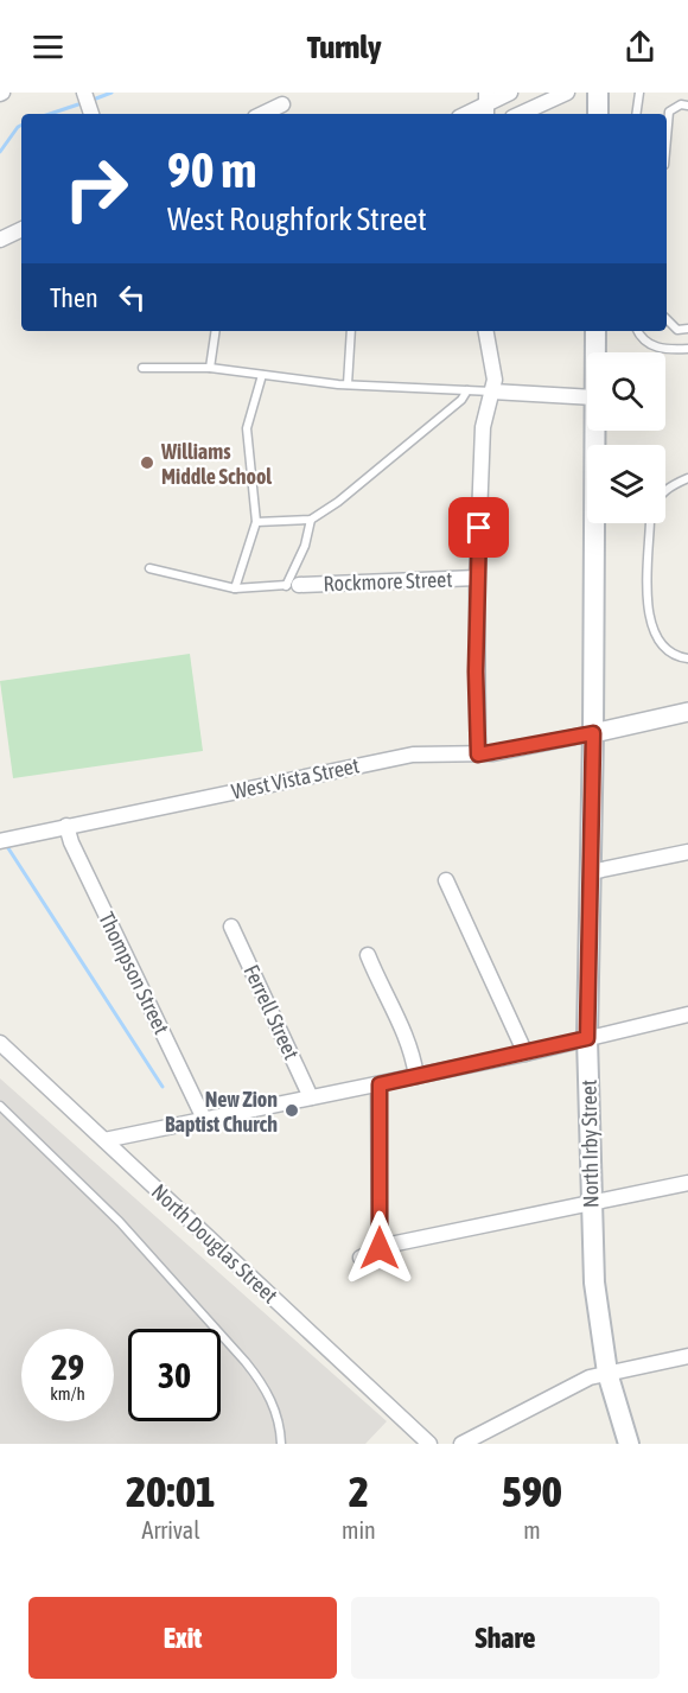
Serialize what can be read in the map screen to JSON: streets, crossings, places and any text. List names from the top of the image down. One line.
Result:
{"streets":{"main road":["North Irby Street"],"street":["Rockmore Street","West Vista Street","Thompson Street","Ferrell Street","North Douglas Street"]},"crossings":[["West Vista Street","Thompson Street"],["West Vista Street","North Irby Street"]],"places":["Williams Middle School","New Zion Baptist Church"],"page":{"header":"Turnly","turn":["90 m","West Roughfork Street"],"then":"Then","speed":"29 km/h","limit":"30","eta":["20:01","Arrival","2","min","590","m"],"buttons":["Exit","Share"]}}
